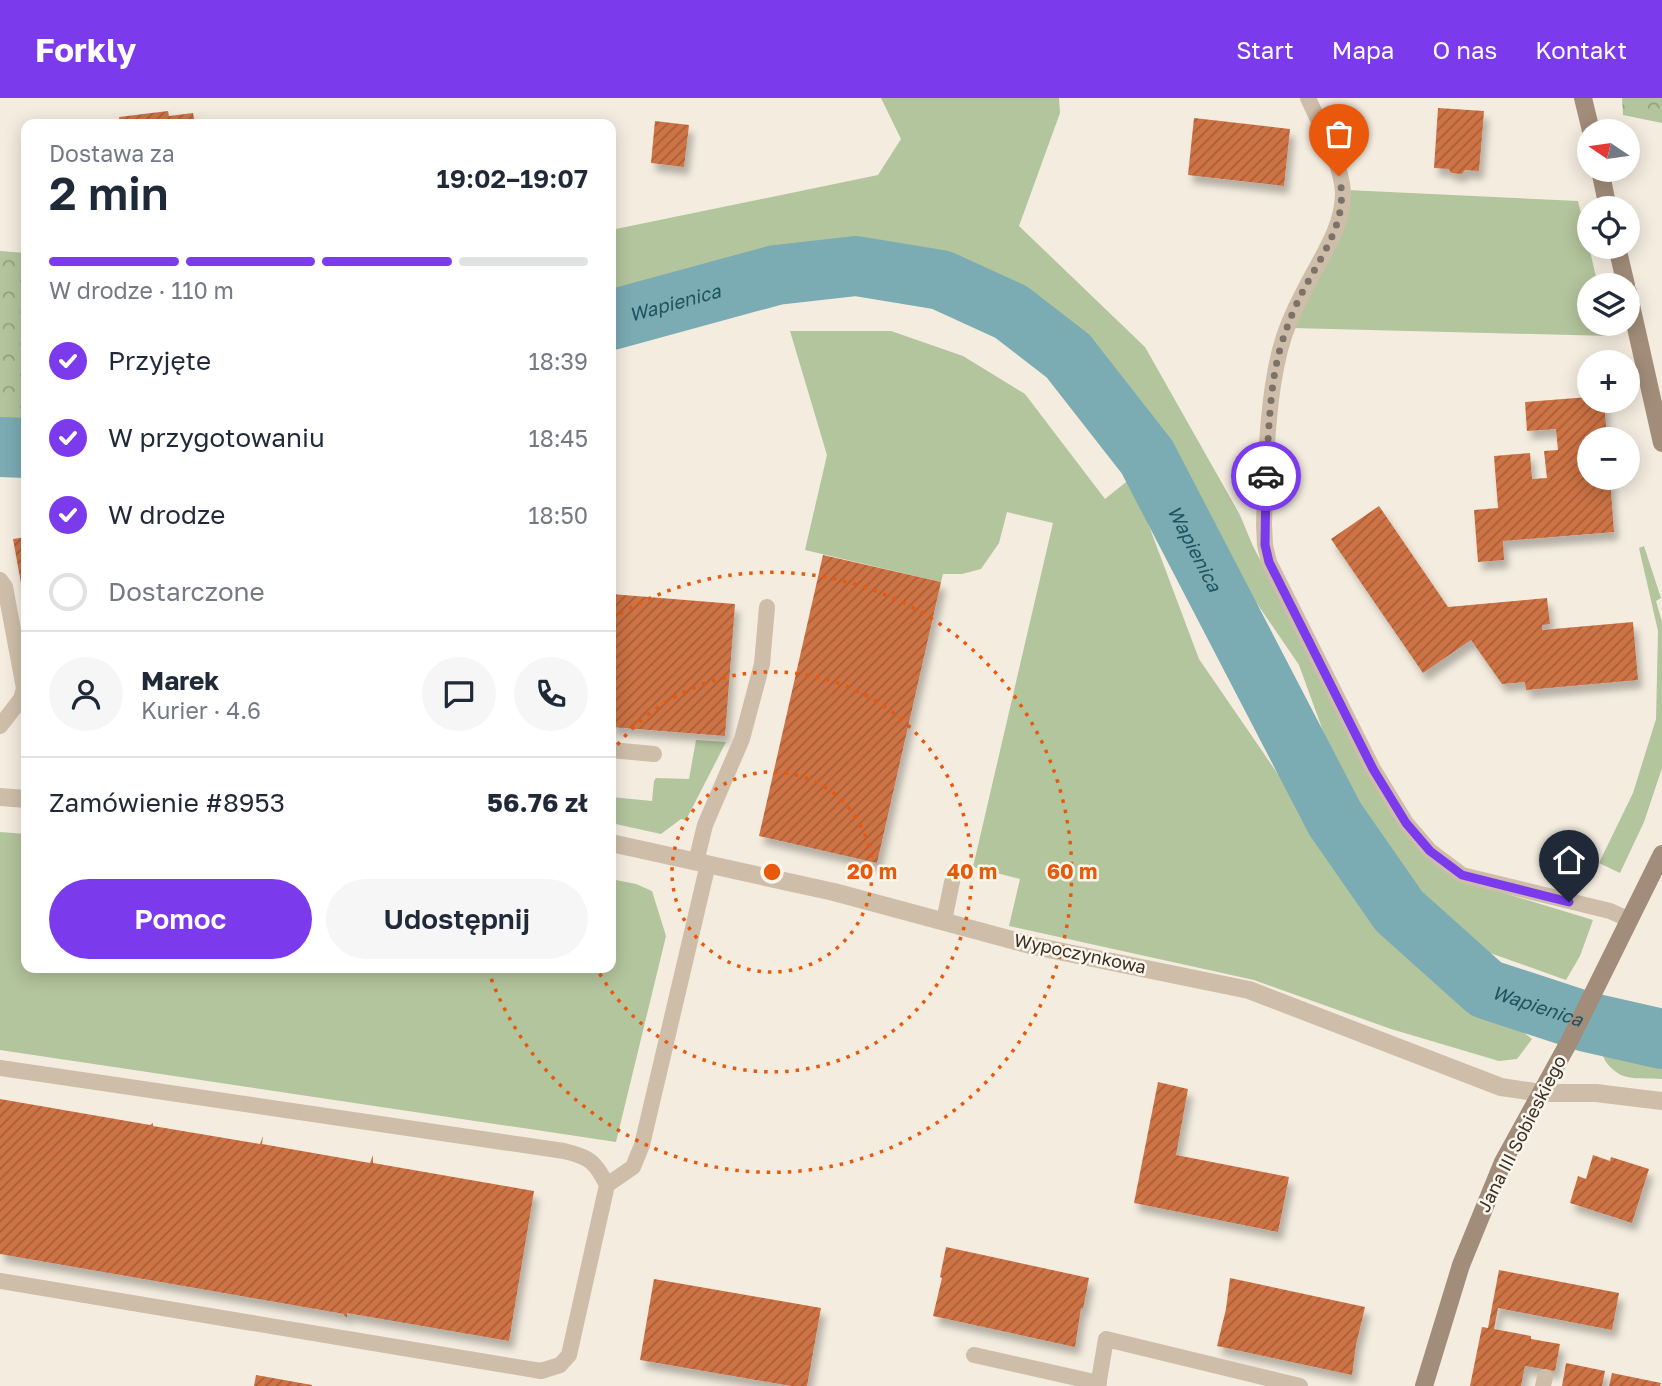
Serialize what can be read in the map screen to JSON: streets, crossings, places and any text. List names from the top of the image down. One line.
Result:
{"streets":{"street":["Wypoczynkowa","Jana III Sobieskiego"]},"crossings":[["Wypoczynkowa","Jana III Sobieskiego"]],"water":["Wapienica"],"north":"left","page":{"header":"Forkly","nav":["Start","Mapa","O nas","Kontakt"],"map_buttons":["+","−"],"heading":["2 min","Dostawa za","19:02–19:07"],"panel":["Marek","Kurier · 4.6","Zamówienie #8953","56.76 zł"],"bar":"W drodze · 110 m","list":[["Przyjęte","18:39"],["W przygotowaniu","18:45"],["W drodze","18:50"],"Dostarczone"],"buttons":["Pomoc","Udostępnij"]},"rings":["20 m","40 m","60 m"]}
